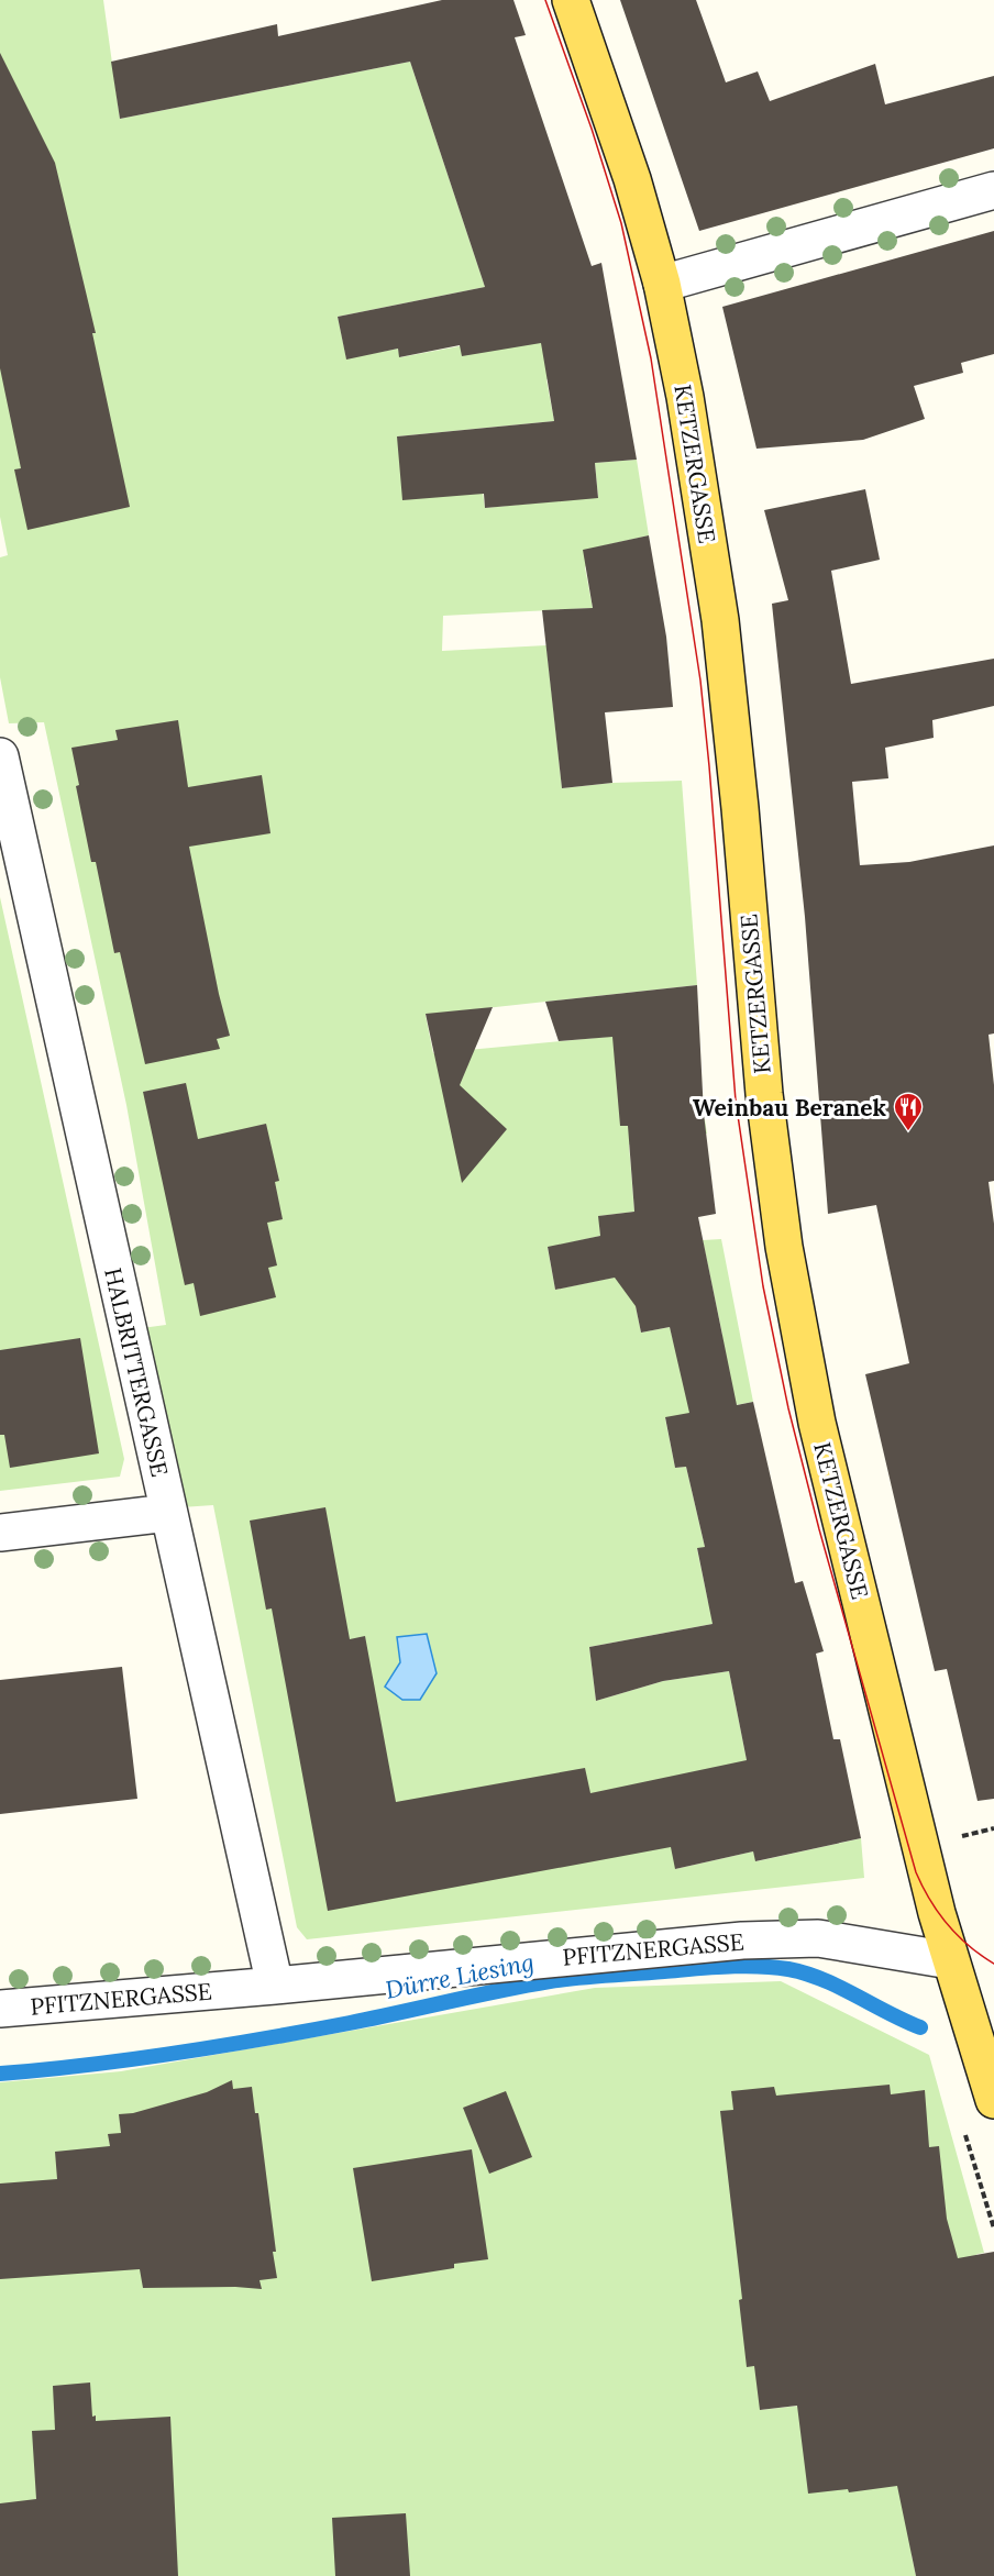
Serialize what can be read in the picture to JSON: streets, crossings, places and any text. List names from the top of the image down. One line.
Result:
{"streets":{"main road":["KETZERGASSE"],"street":["HALBRITTERGASSE","PFITZNERGASSE"]},"crossings":[["KETZERGASSE","PFITZNERGASSE"],["HALBRITTERGASSE","PFITZNERGASSE"]],"water":["Dürre Liesing"],"places":{"restaurant":["Weinbau Beranek"]}}
